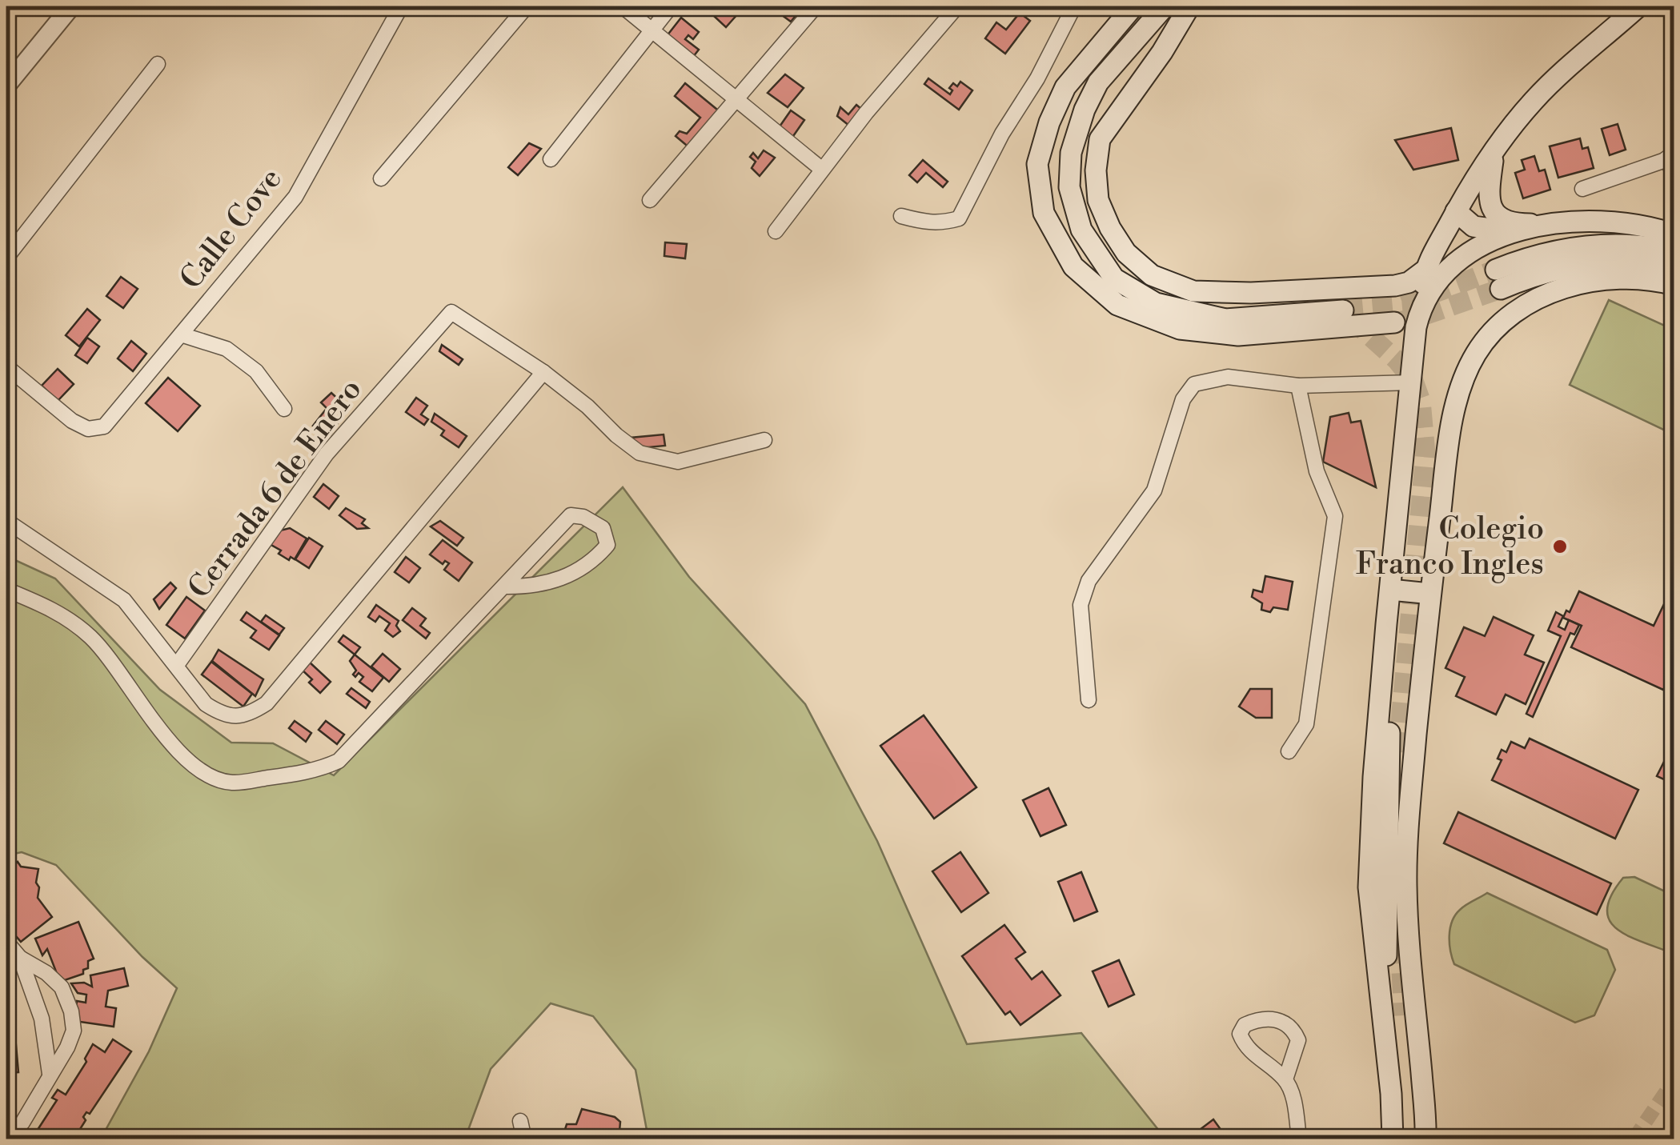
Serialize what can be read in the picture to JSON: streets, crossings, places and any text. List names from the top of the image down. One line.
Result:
{"streets":{"street":["Calle Cove","Cerrada 6 de Enero"]},"places":["Colegio Franco Ingles"]}
